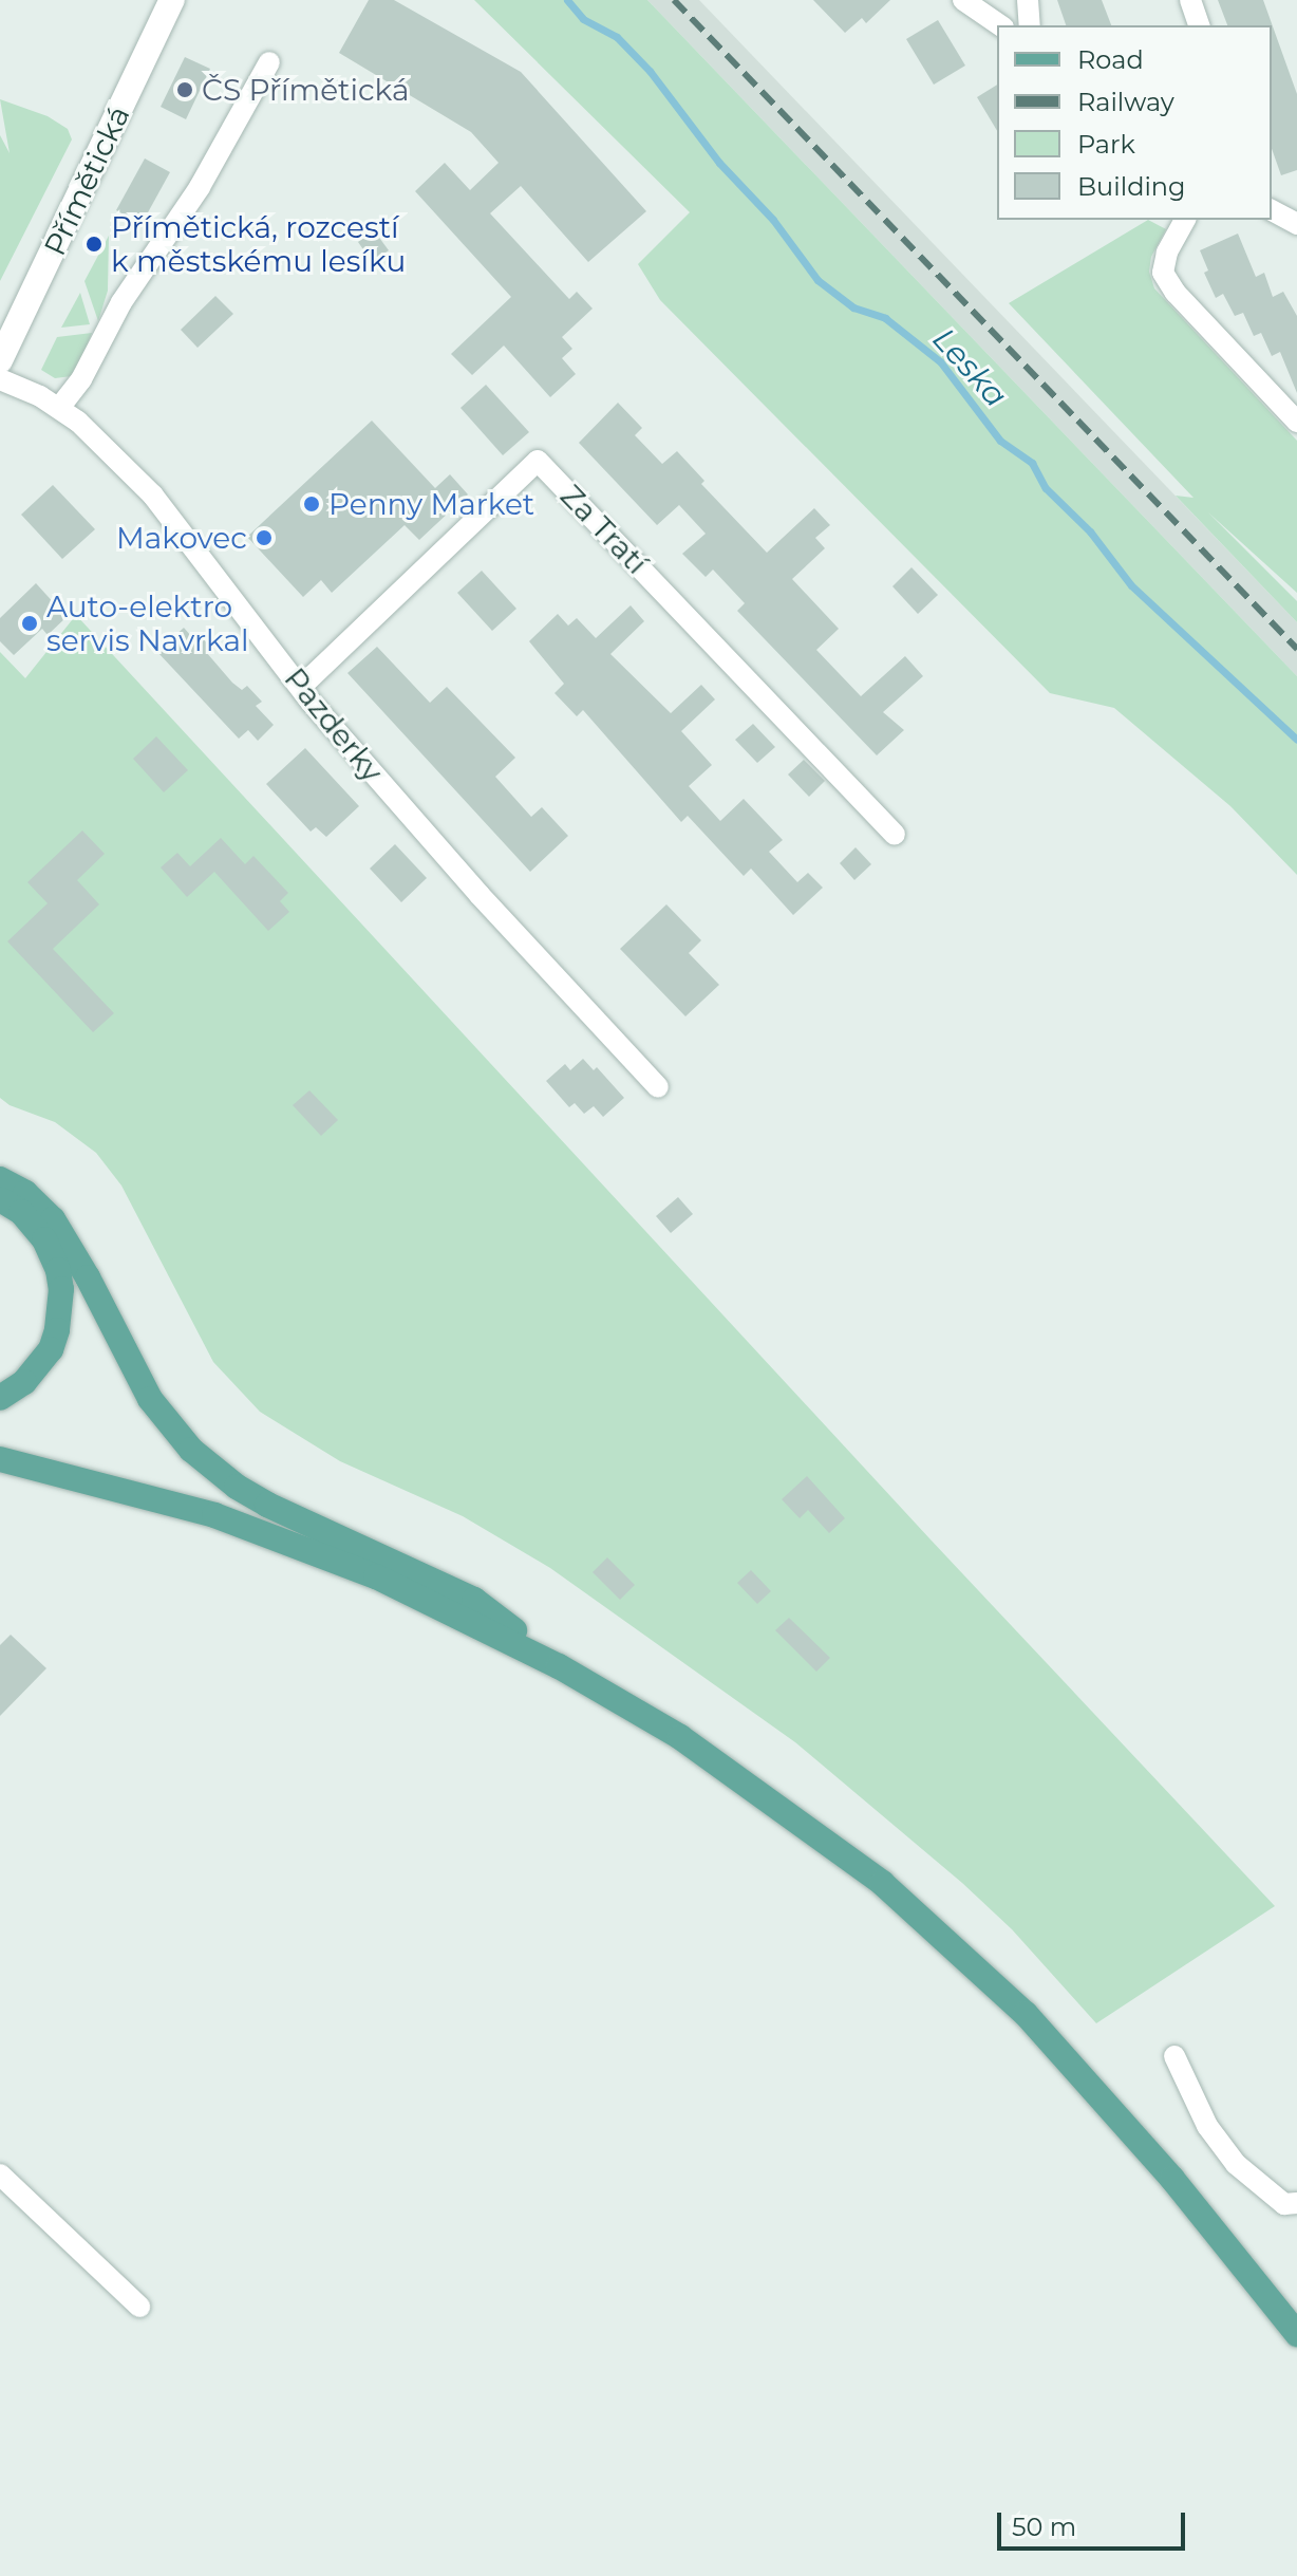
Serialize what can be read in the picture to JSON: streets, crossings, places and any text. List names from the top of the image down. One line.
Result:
{"streets":{"main road":["Přímětická"],"street":["Za Tratí","Pazderky"]},"crossings":[["Za Tratí","Pazderky"]],"water":["Leska"],"places":["ČS Přímětická","Přímětická, rozcestí k městskému lesíku","Penny Market","Makovec","Auto-elektro servis Navrkal"],"legend":["Road","Railway","Park","Building"],"scale_bar":"50 m"}
